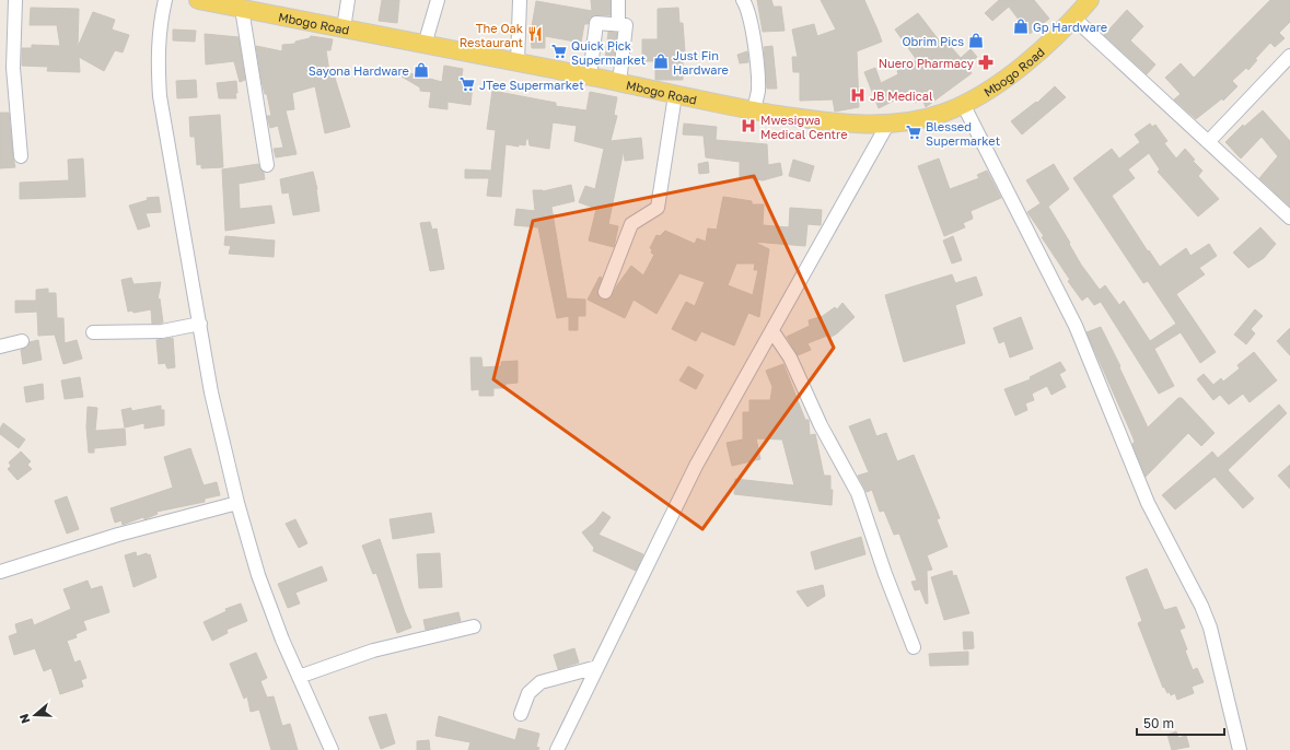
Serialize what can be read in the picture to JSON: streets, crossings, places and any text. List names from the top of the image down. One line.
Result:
{"streets":{"main road":["Mbogo Road"]},"places":{"shop":["Gp Hardware","Obrim Pics","Just Fin Hardware","Sayona Hardware"],"restaurant":["The Oak Restaurant"],"supermarket":["Quick Pick Supermarket","JTee Supermarket","Blessed Supermarket"],"pharmacy":["Nuero Pharmacy"],"hospital":["JB Medical","Mwesigwa Medical Centre"]},"scale_bar":"50 m","north":"left"}
